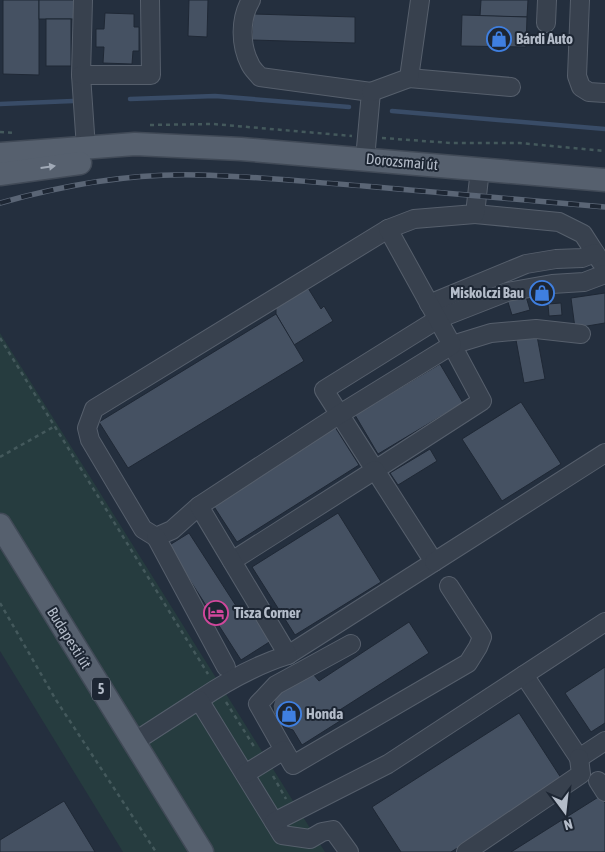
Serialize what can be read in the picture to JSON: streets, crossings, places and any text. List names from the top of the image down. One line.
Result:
{"streets":{"main road":["Dorozsmai út","Budapesti út","5"]},"places":{"shop":["Bárdi Auto","Miskolczi Bau","Honda"],"hotel":["Tisza Corner"]},"north":"bottom"}
